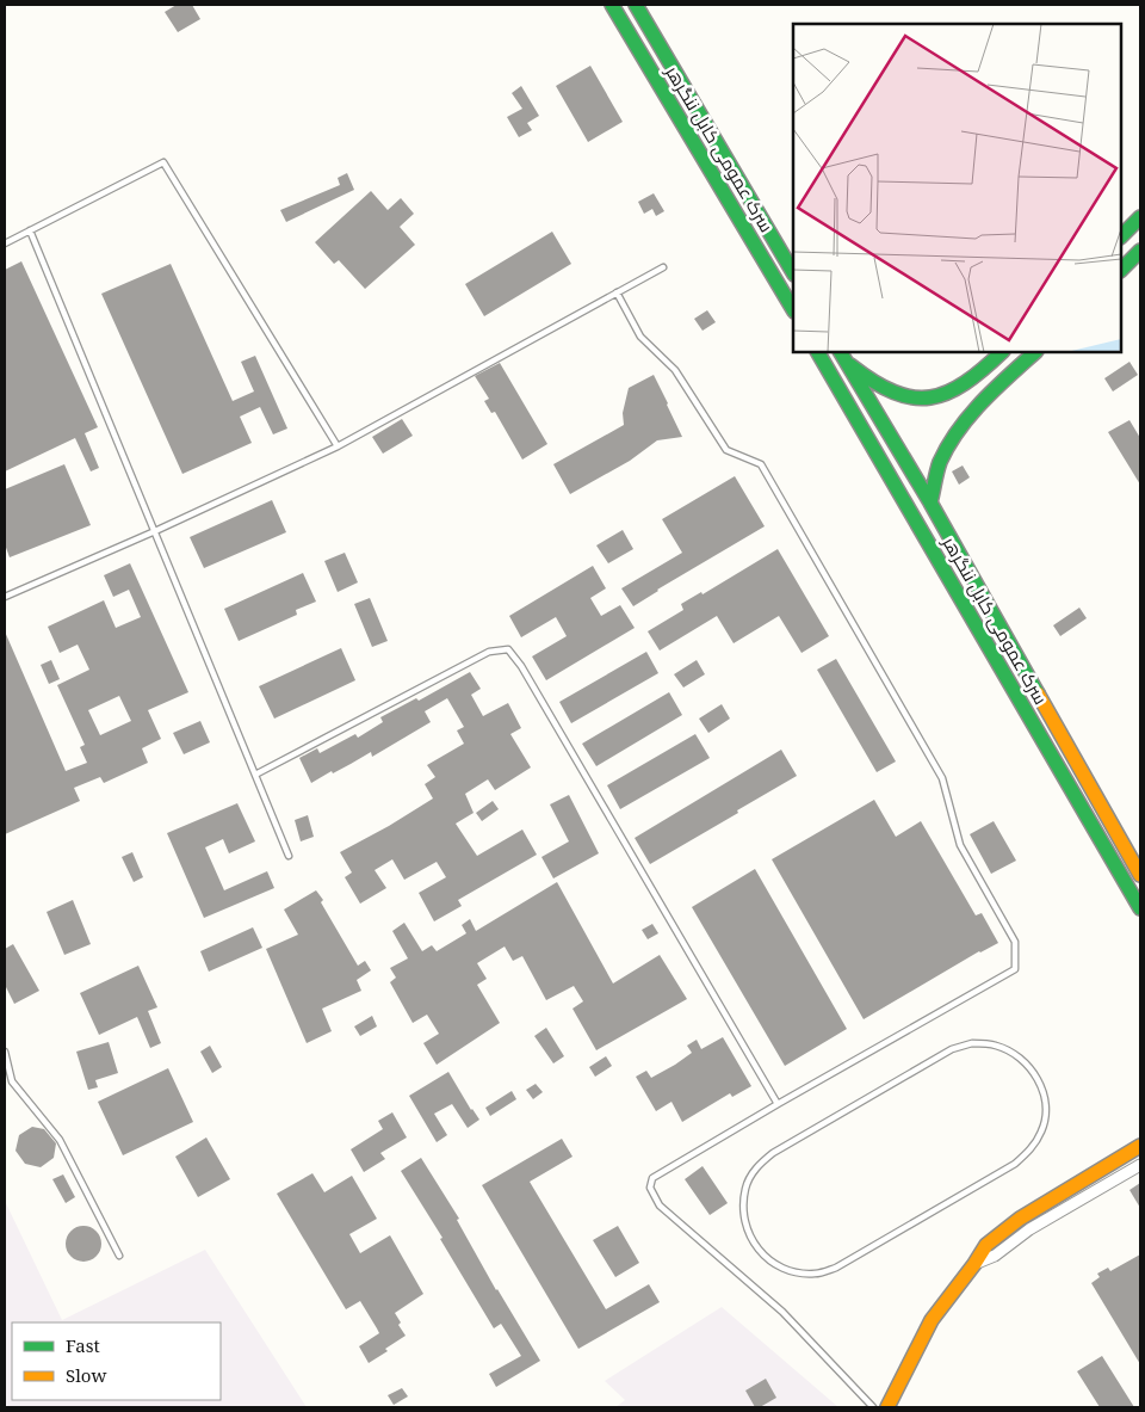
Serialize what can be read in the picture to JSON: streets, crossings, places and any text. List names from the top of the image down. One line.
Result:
{"streets":{"main road":["سرک عمومی کابل ننگرهر"]},"legend":["Fast","Slow"]}
